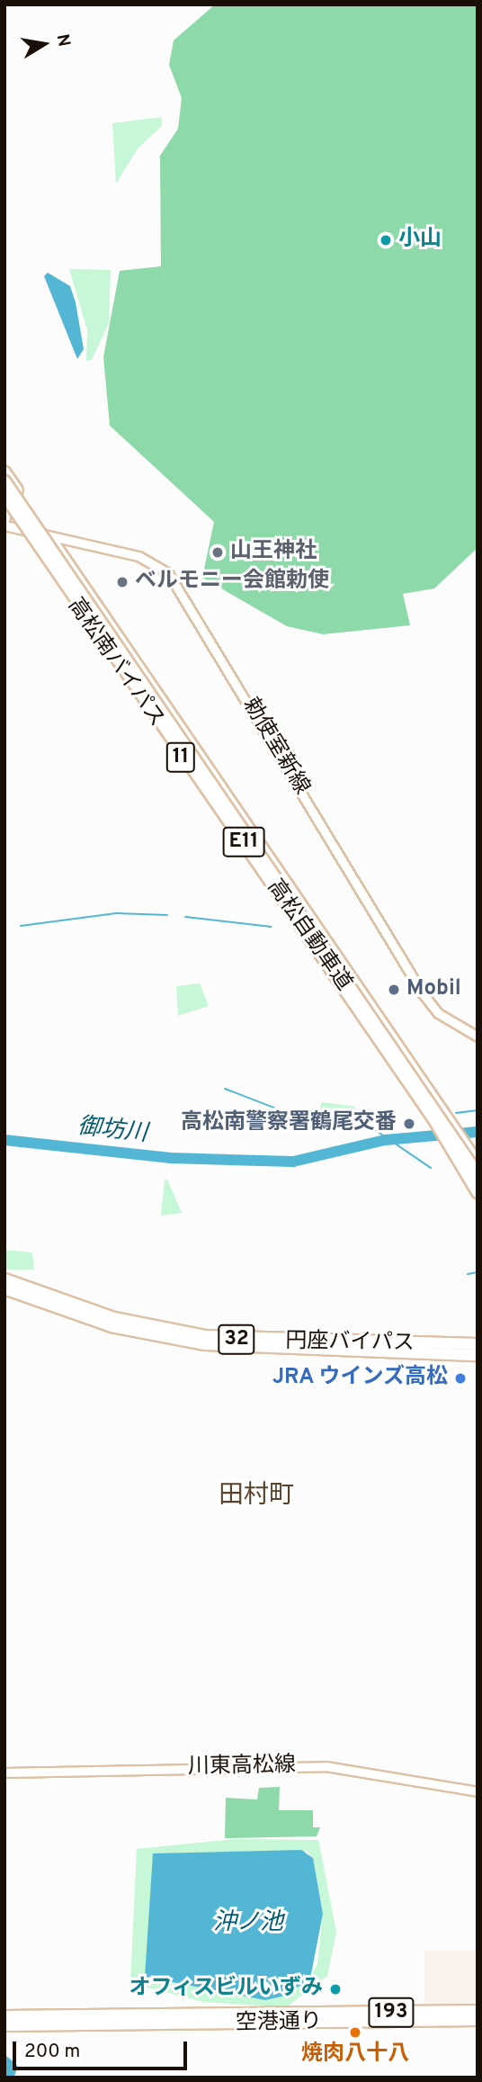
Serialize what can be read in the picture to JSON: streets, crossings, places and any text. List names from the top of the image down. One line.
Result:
{"streets":{"highway":["高松南バイパス","11","E11","高松自動車道","32","円座バイパス","193","空港通り"],"main road":["勅使室新線","川東高松線"]},"crossings":[["高松南バイパス","勅使室新線"]],"districts":["田村町"],"water":["御坊川","沖ノ池"],"places":["小山","山王神社","ベルモニー会館勅使","Mobil","高松南警察署鶴尾交番","JRA ウインズ高松","オフィスビルいずみ","焼肉八十八"],"scale_bar":"200 m","north":"right"}
